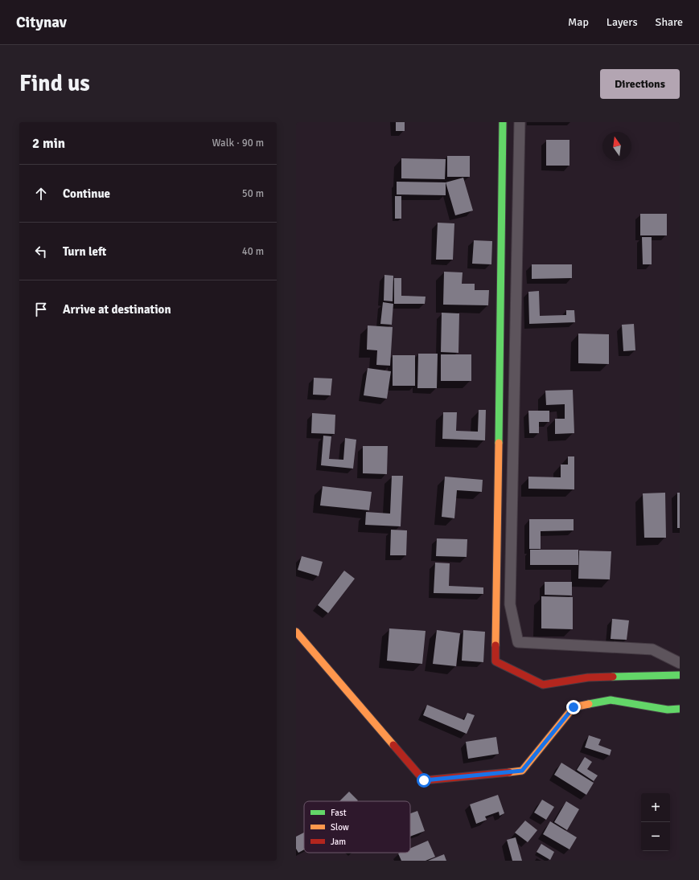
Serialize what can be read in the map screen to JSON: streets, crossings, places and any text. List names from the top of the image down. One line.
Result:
{"legend":["Fast","Slow","Jam"],"north":"top","page":{"header":"Citynav","nav":["Map","Layers","Share"],"buttons":"Directions","title":"Find us","heading":["2 min","Walk · 90 m"],"list":[["Continue","50 m"],["Turn left","40 m"],"Arrive at destination"],"map_buttons":["+","−"]}}
